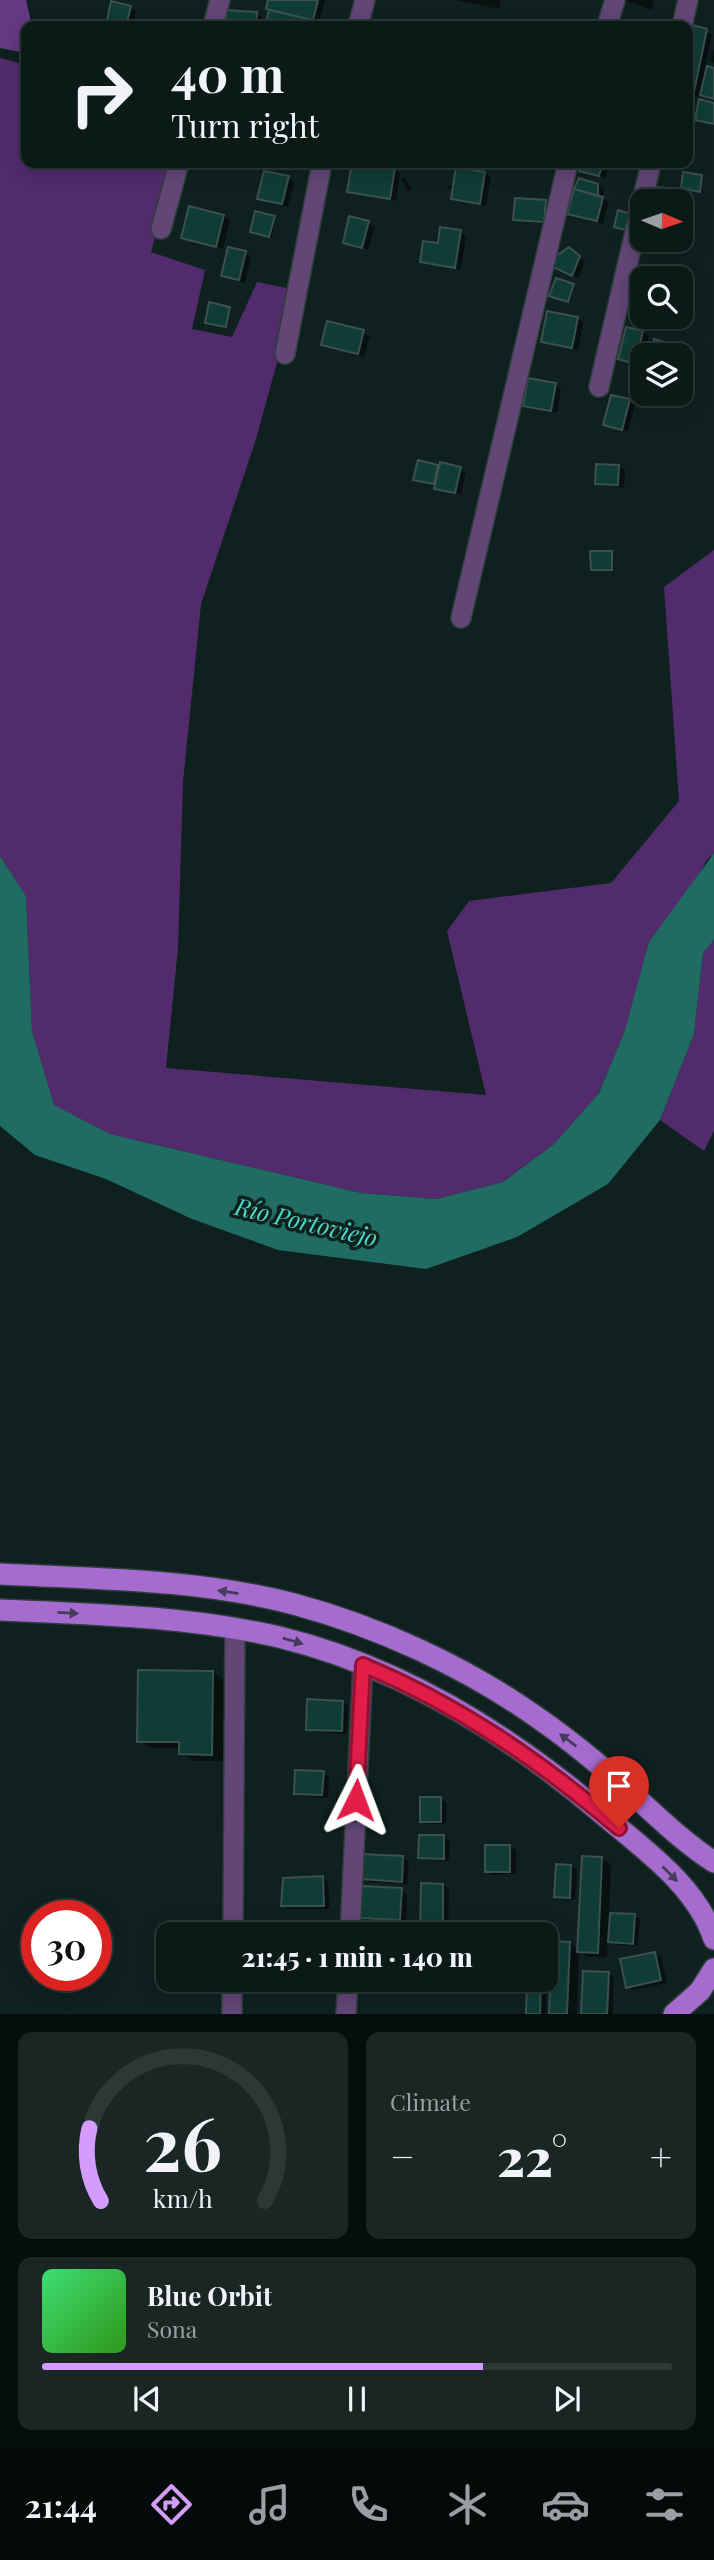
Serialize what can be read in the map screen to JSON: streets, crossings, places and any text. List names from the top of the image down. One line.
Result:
{"water":["Río Portoviejo"],"north":"right","page":{"turn":["40 m","Turn right"],"limit":"30","trip":"21:45 · 1 min · 140 m","tile":"Climate","heat":["−","22°","+"],"song":["Blue Orbit","Sona"],"tabs":"21:44","gauge":["26","km/h"]}}
